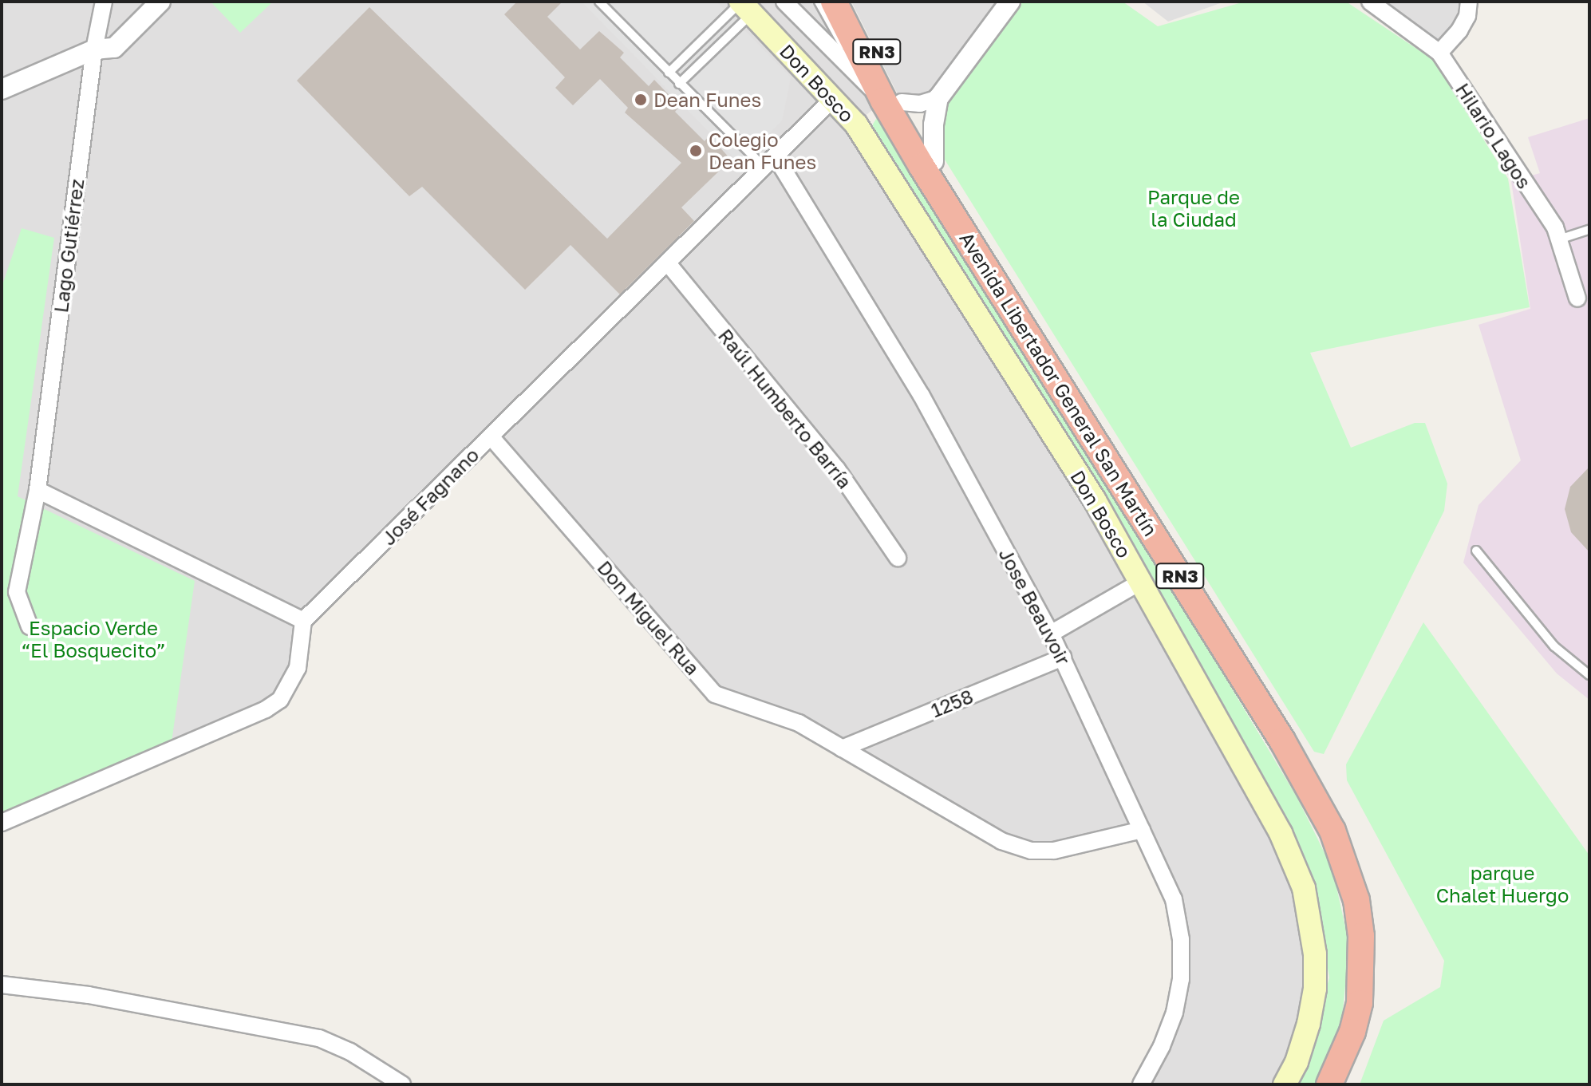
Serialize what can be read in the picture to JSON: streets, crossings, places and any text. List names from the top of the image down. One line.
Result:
{"streets":{"highway":["RN3","Avenida Libertador General San Martín"],"main road":["Don Bosco"],"street":["Hilario Lagos","Lago Gutiérrez","Raúl Humberto Barría","José Fagnano","Jose Beauvoir","Don Miguel Rua","1258"]},"crossings":[["Don Bosco","Avenida Libertador General San Martín"],["Don Bosco","José Fagnano"],["Raúl Humberto Barría","José Fagnano"],["José Fagnano","Jose Beauvoir"],["José Fagnano","Don Miguel Rua"],["Jose Beauvoir","Don Miguel Rua"],["Jose Beauvoir","1258"],["Don Miguel Rua","1258"]],"parks":["Parque de la Ciudad","Espacio Verde “El Bosquecito”","parque Chalet Huergo"],"places":["Dean Funes","Colegio Dean Funes"]}
